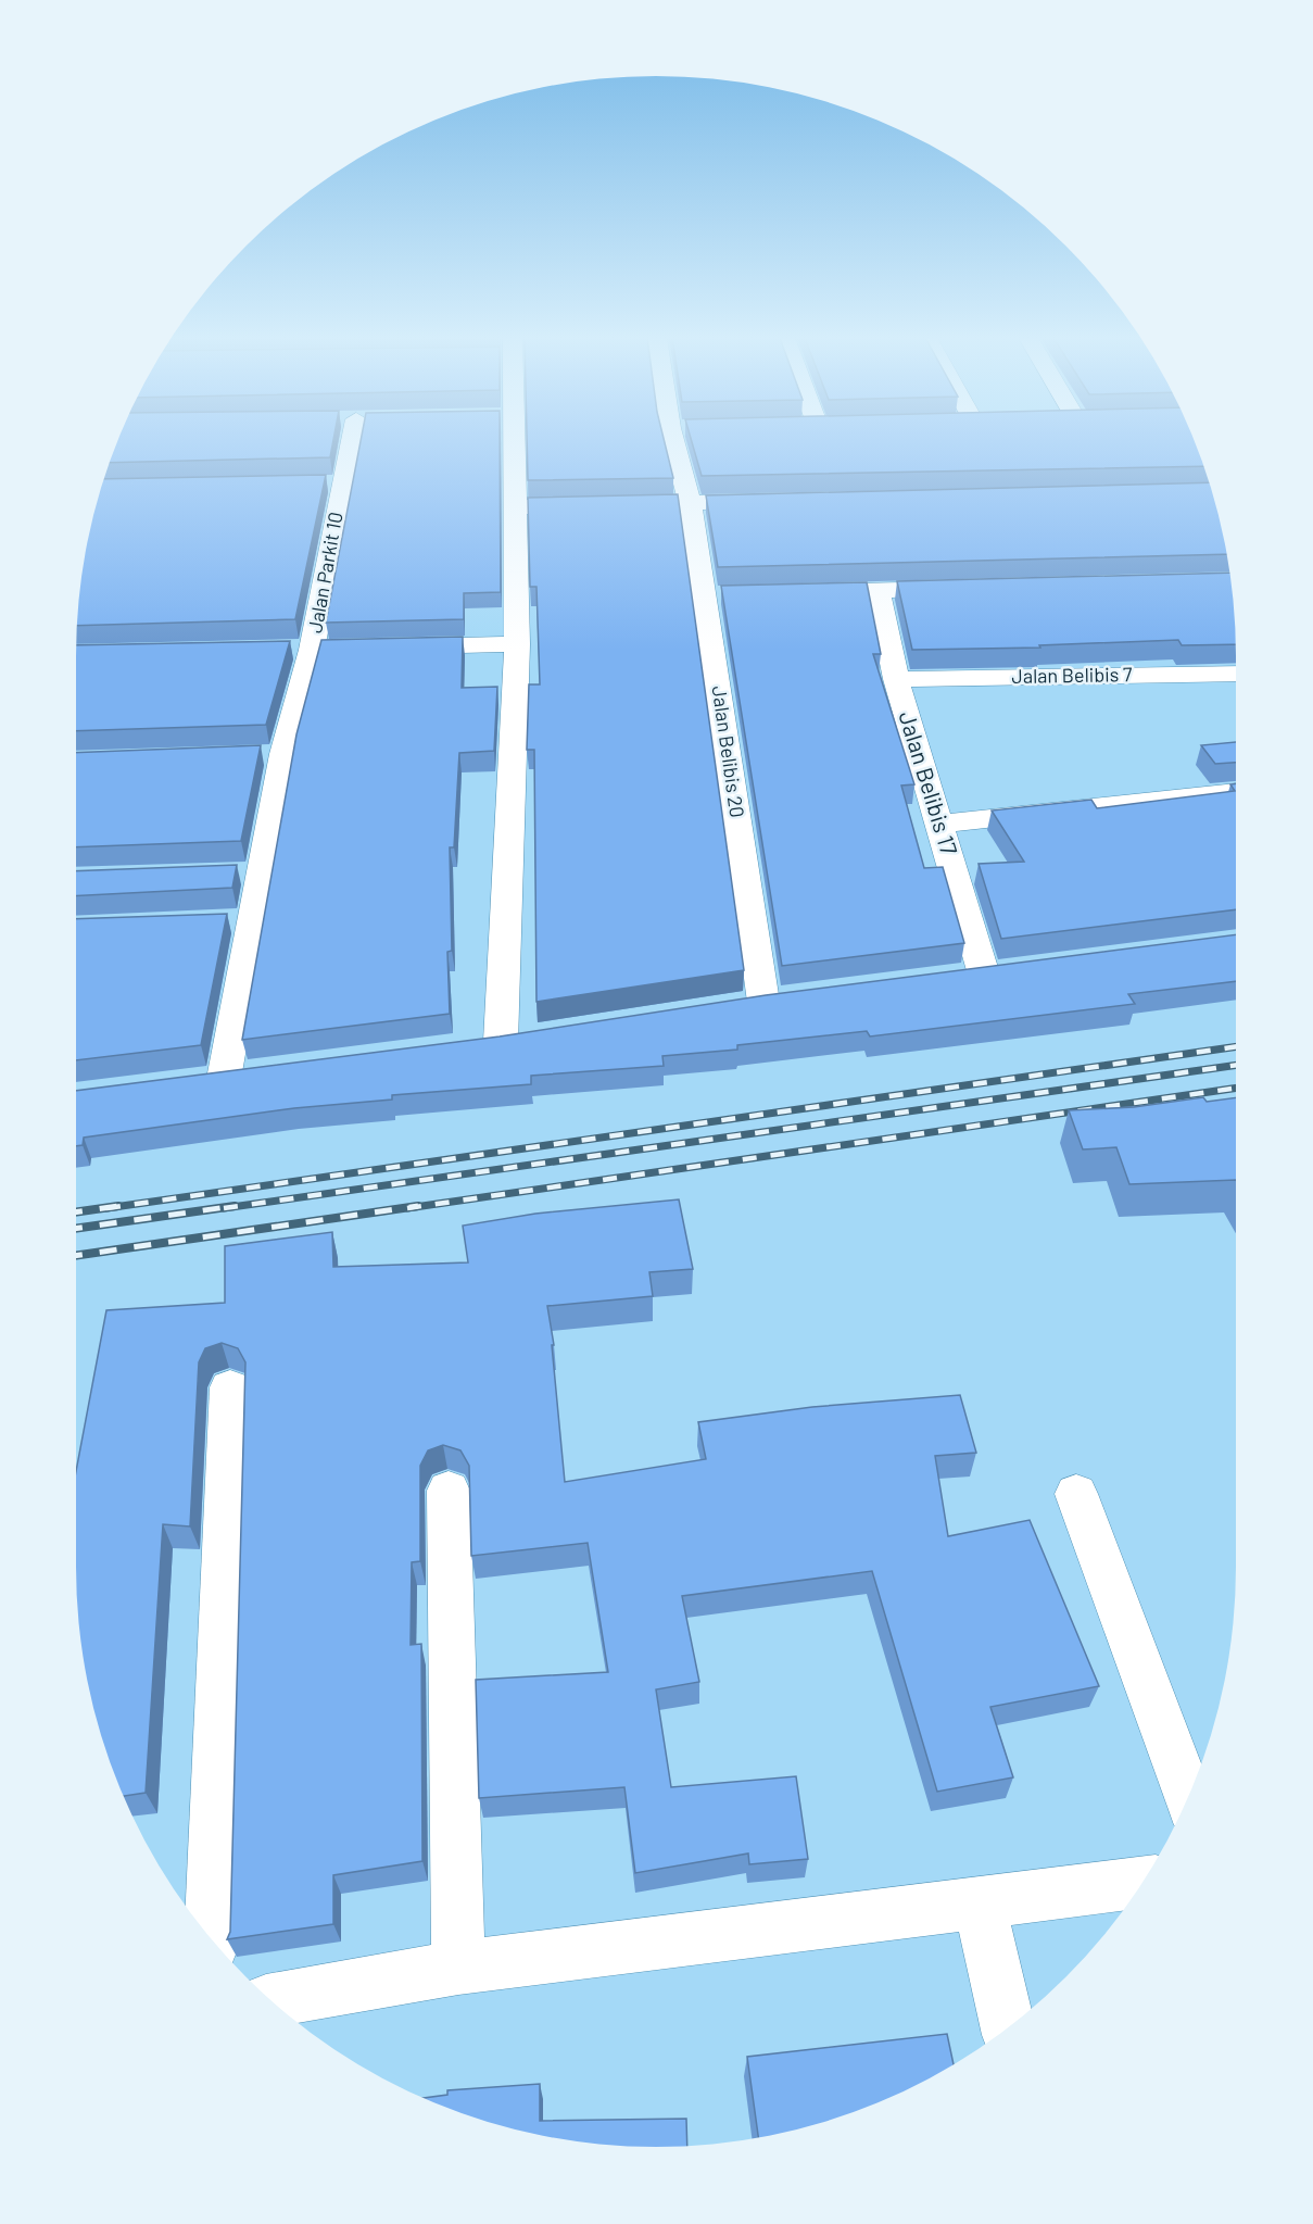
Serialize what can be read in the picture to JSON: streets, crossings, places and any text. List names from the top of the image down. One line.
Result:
{"streets":{"street":["Jalan Parkit 10","Jalan Belibis 7","Jalan Belibis 20","Jalan Belibis 17"]},"crossings":[["Jalan Belibis 7","Jalan Belibis 17"]]}
